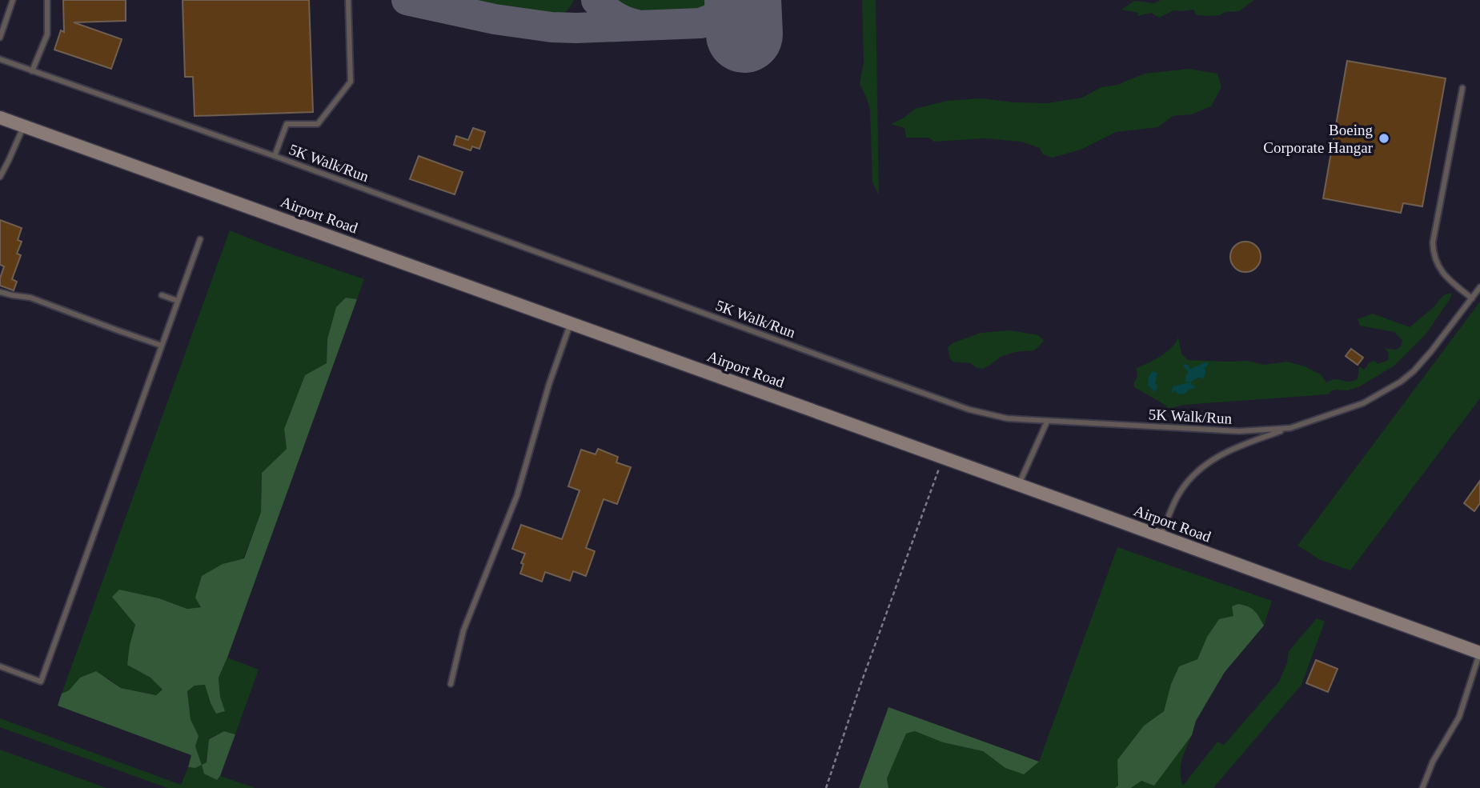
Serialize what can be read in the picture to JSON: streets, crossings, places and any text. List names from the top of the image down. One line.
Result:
{"streets":{"main road":["Airport Road"],"lane":["5K Walk/Run"]},"places":["Boeing Corporate Hangar"]}
